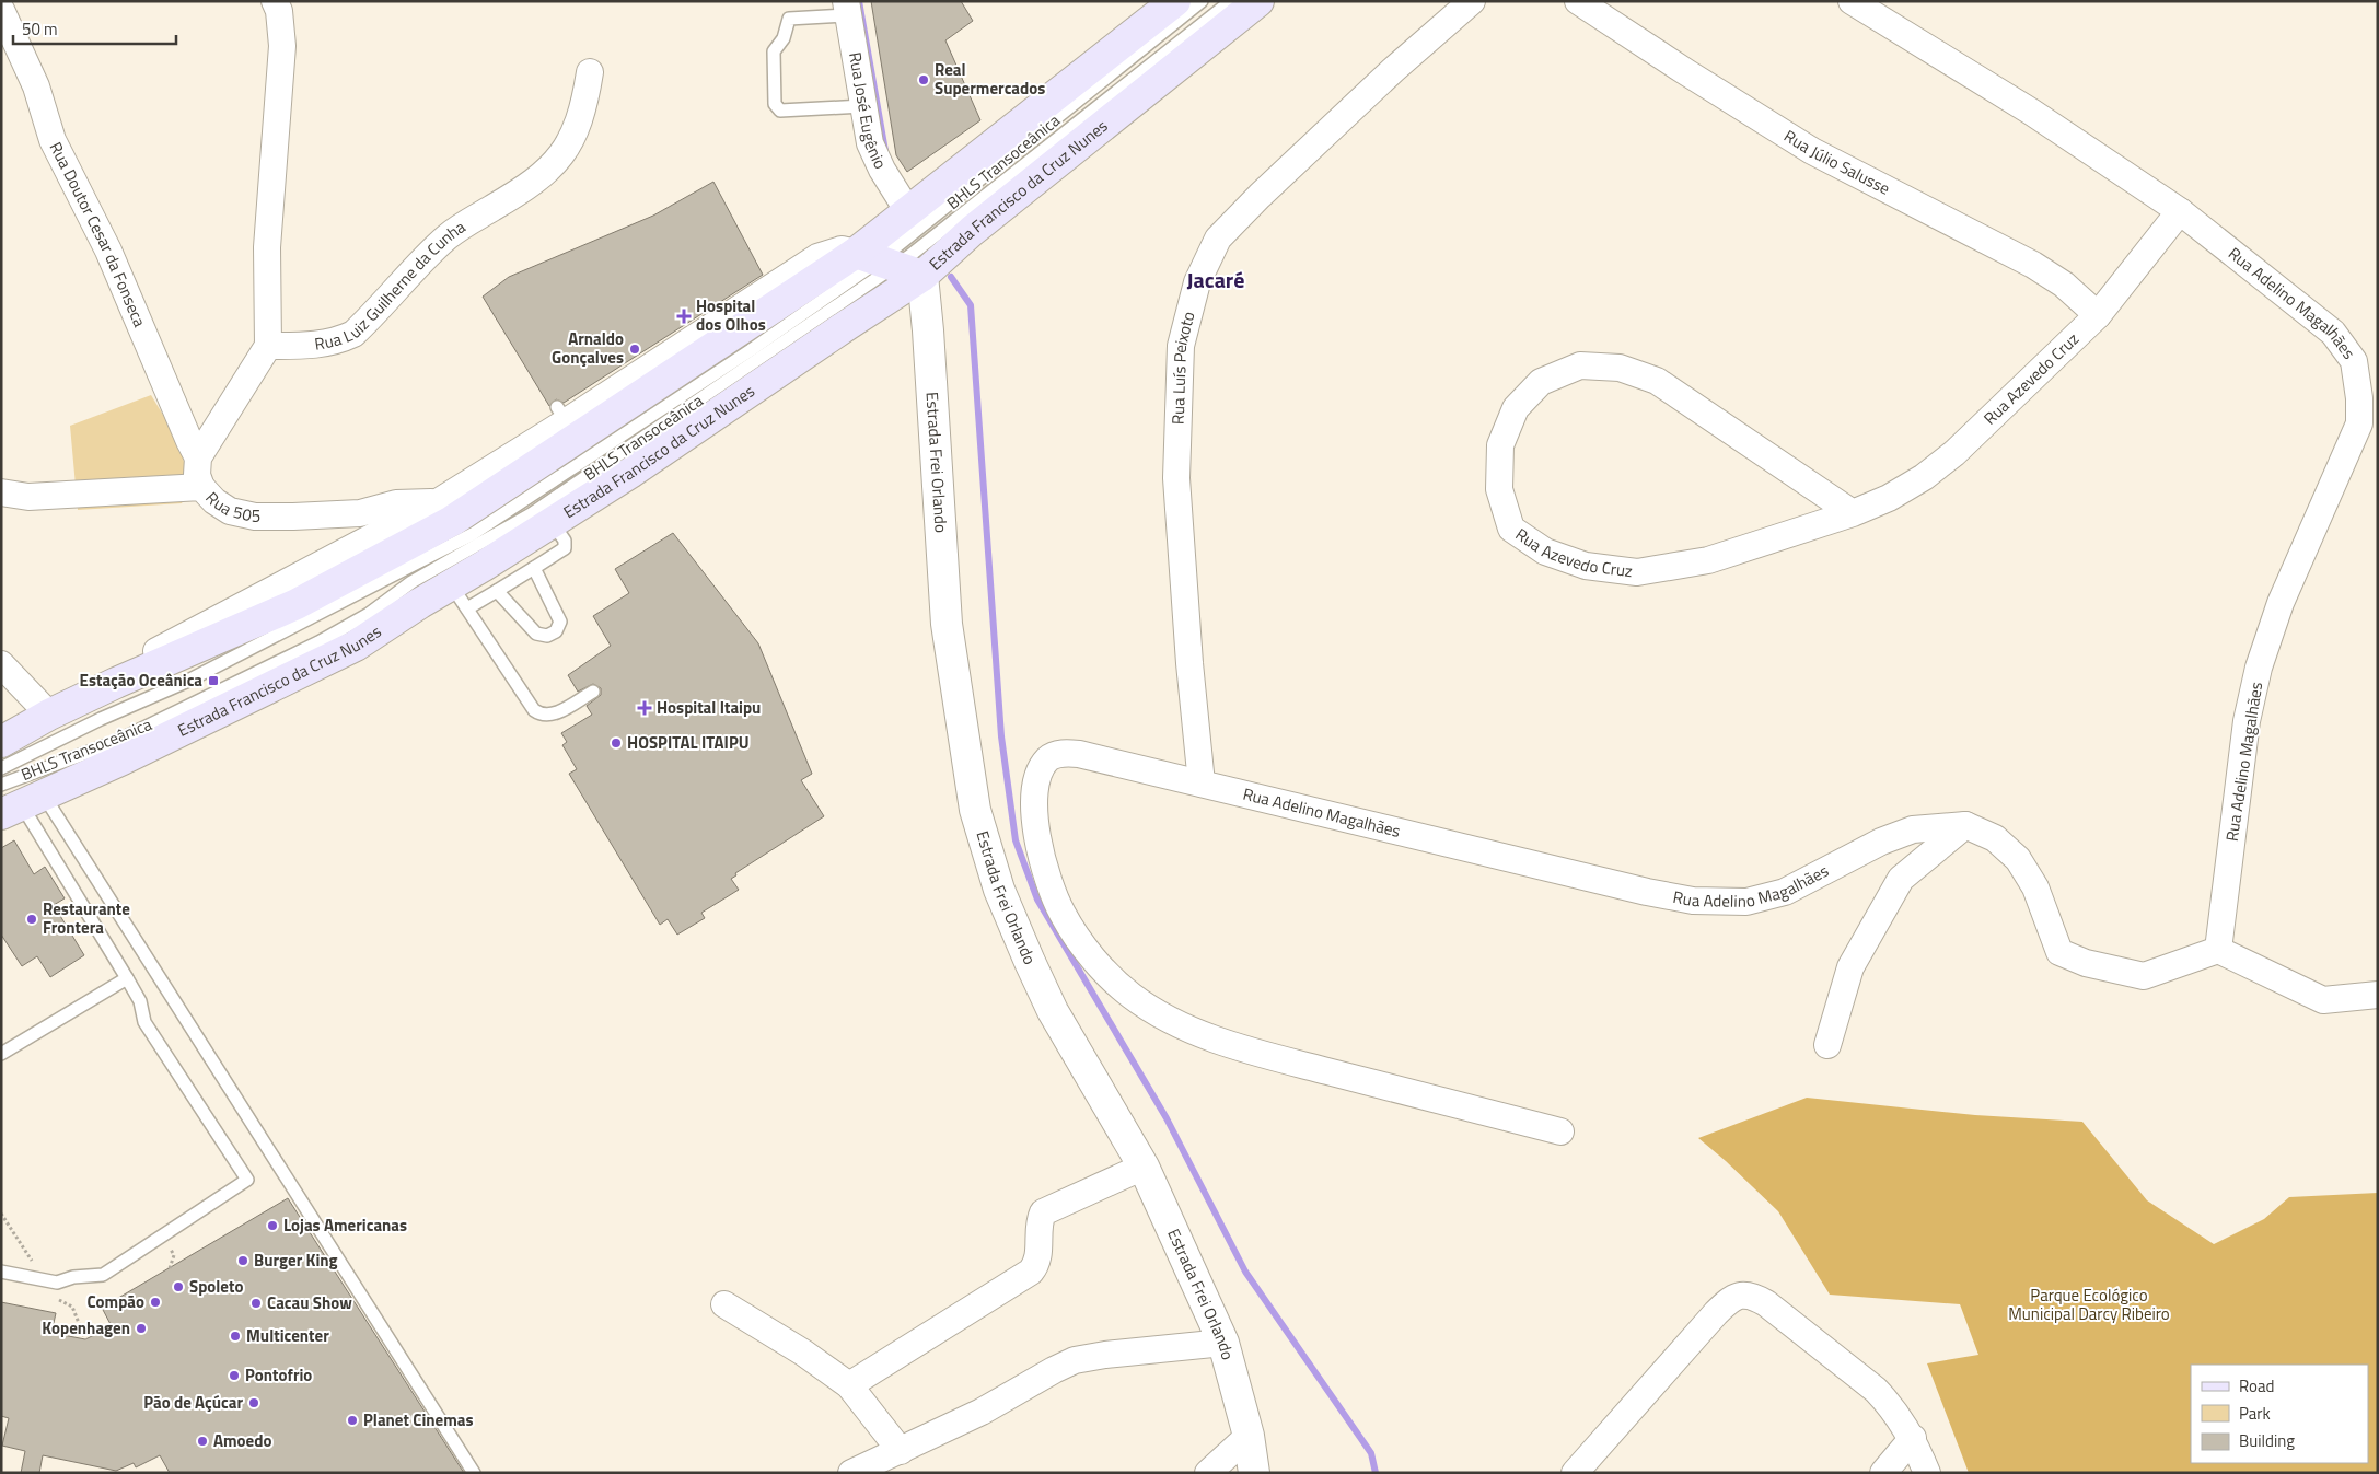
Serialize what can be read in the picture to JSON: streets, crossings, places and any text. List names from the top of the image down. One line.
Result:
{"streets":{"main road":["Estrada Francisco da Cruz Nunes"],"street":["Rua José Eugênio","Rua Júlio Salusse","Rua Doutor Cesar da Fonseca","Rua Luiz Guilherne da Cunha","Rua Adelino Magalhães","Rua Luís Peixoto","Rua Azevedo Cruz","Estrada Frei Orlando","Rua 505"],"lane":["BHLS Transoceânica"]},"crossings":[["BHLS Transoceânica","Estrada Francisco da Cruz Nunes"],["Rua Júlio Salusse","Rua Azevedo Cruz"],["Estrada Francisco da Cruz Nunes","Estrada Frei Orlando"],["Rua Adelino Magalhães","Rua Luís Peixoto"],["Rua Adelino Magalhães","Rua Azevedo Cruz"]],"districts":["Jacaré"],"parks":["Parque Ecológico Municipal Darcy Ribeiro"],"places":{"other":["Real Supermercados","Arnaldo Gonçalves","HOSPITAL ITAIPU","Restaurante Frontera","Lojas Americanas","Burger King","Spoleto","Compão","Cacau Show","Kopenhagen","Multicenter","Pontofrio","Pão de Açúcar","Planet Cinemas","Amoedo"],"health":["Hospital dos Olhos","Hospital Itaipu"],"transit":["Estação Oceânica"]},"legend":["Road","Park","Building"],"scale_bar":"50 m"}
